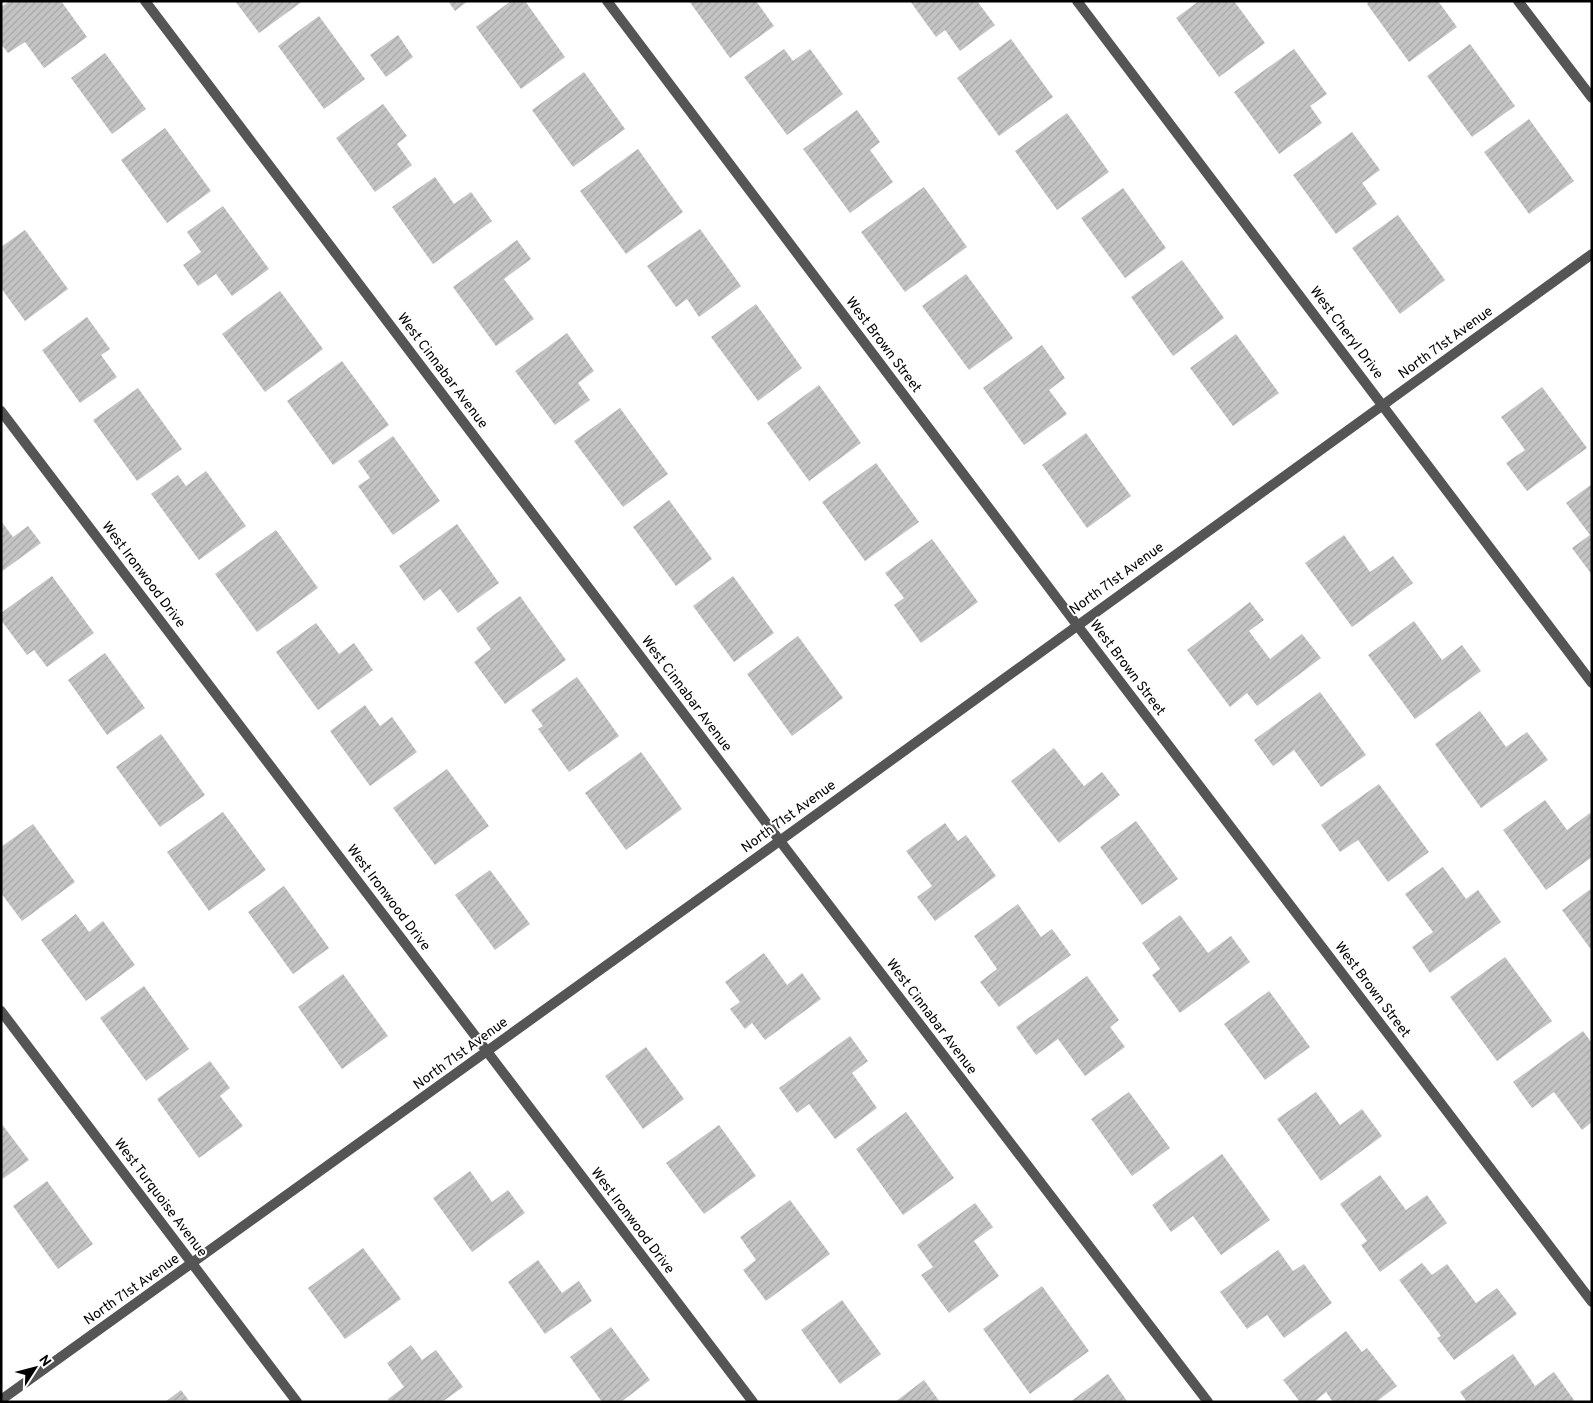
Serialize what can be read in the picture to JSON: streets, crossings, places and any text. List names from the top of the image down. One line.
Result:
{"streets":{"street":["West Cheryl Drive","North 71st Avenue","West Brown Street","West Cinnabar Avenue","West Ironwood Drive","West Turquoise Avenue"]},"crossings":[["West Cheryl Drive","North 71st Avenue"],["North 71st Avenue","West Brown Street"],["North 71st Avenue","West Cinnabar Avenue"],["North 71st Avenue","West Ironwood Drive"],["North 71st Avenue","West Turquoise Avenue"]],"north":"top right"}
